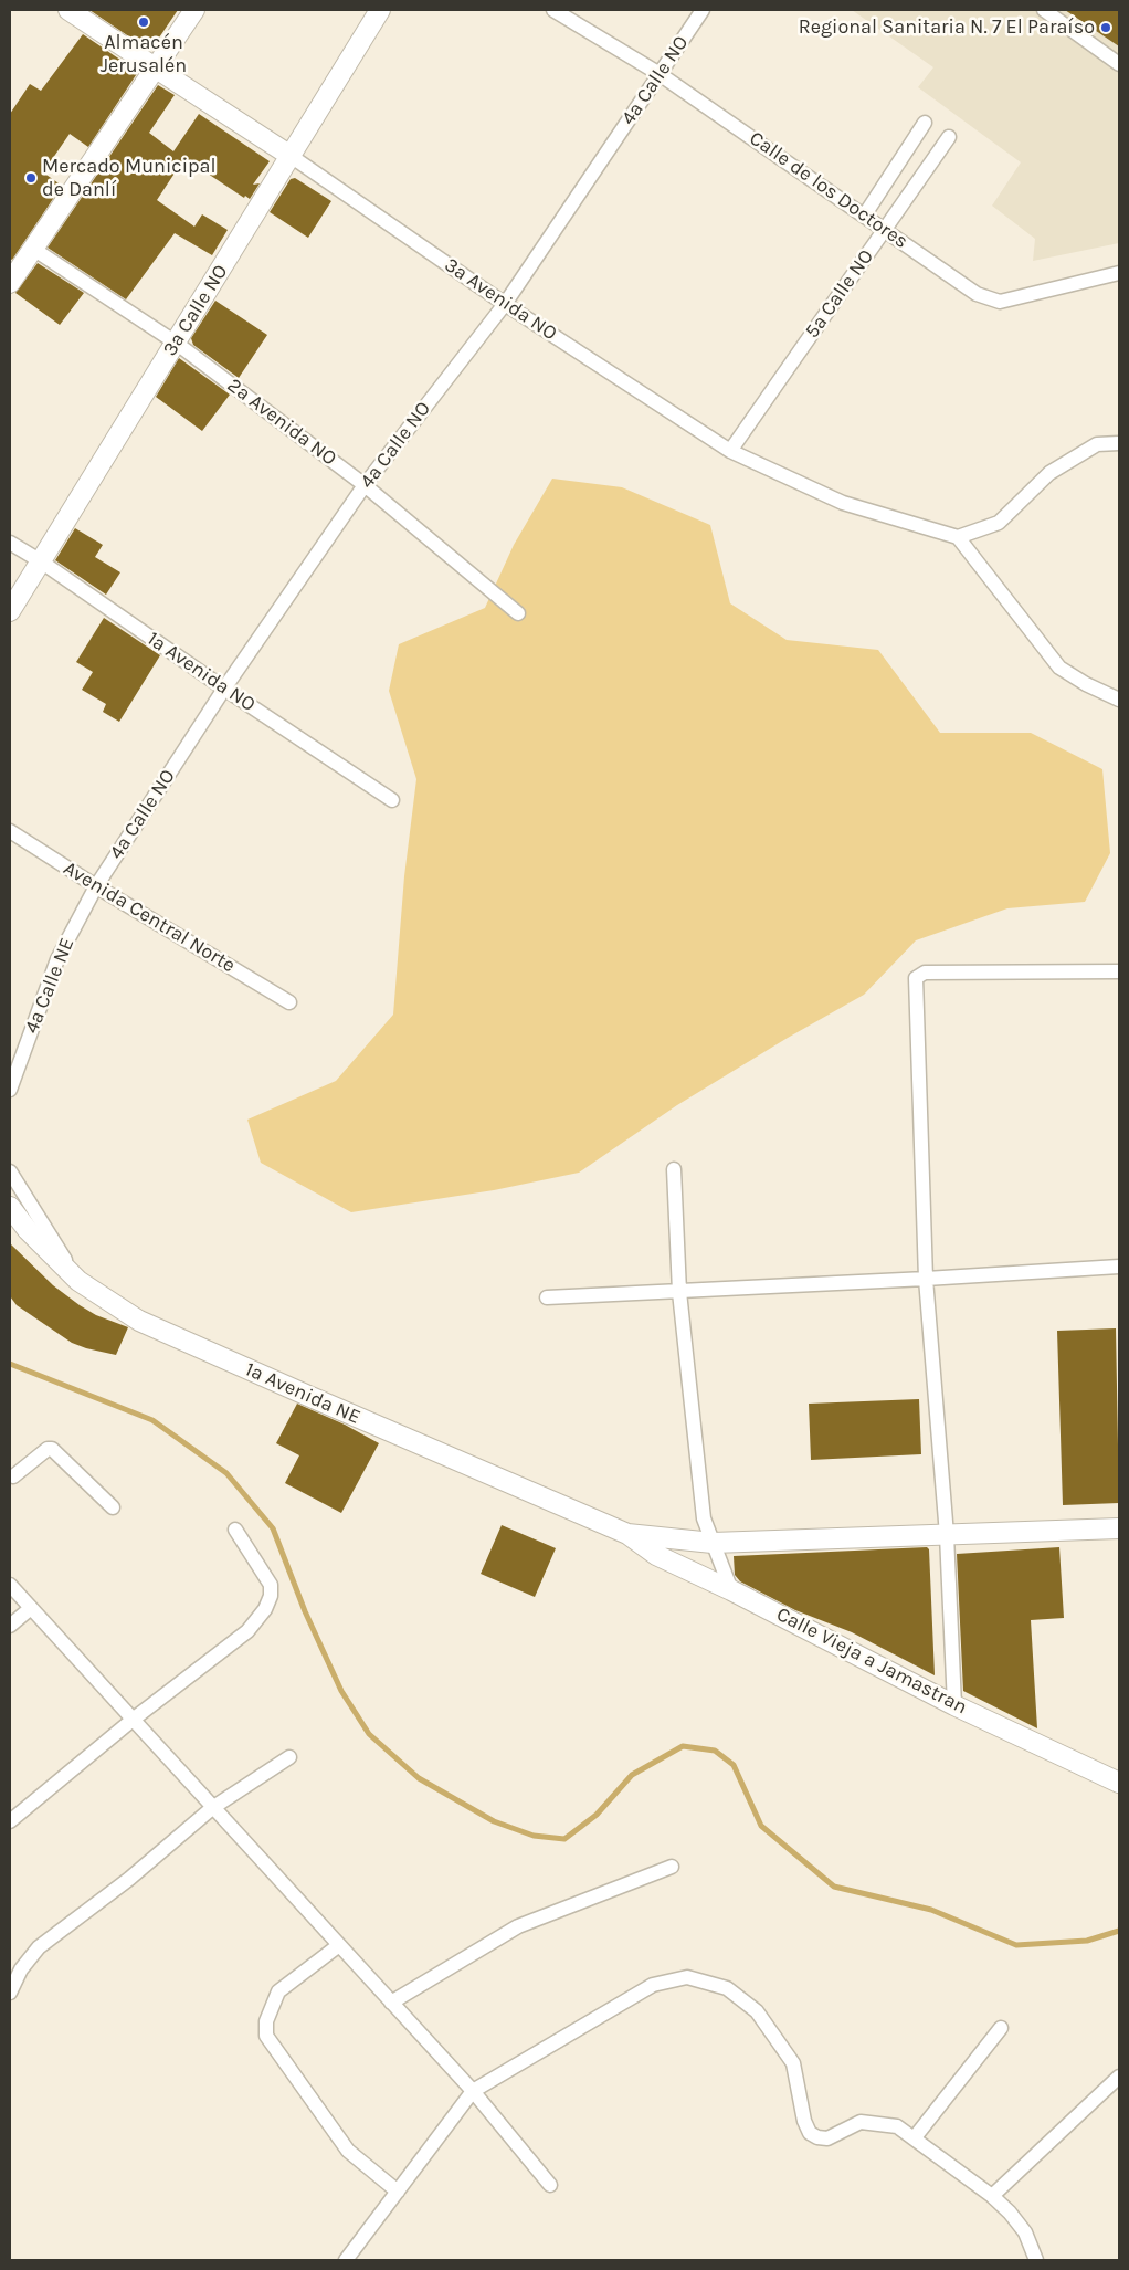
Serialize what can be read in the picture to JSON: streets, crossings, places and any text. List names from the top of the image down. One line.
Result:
{"streets":{"main road":["3a Avenida NO","3a Calle NO","1a Avenida NE","Calle Vieja a Jamastran"],"street":["4a Calle NO","Calle de los Doctores","5a Calle NO","2a Avenida NO","1a Avenida NO","Avenida Central Norte","4a Calle NE"]},"crossings":[["4a Calle NO","Calle de los Doctores"],["4a Calle NO","3a Avenida NO"],["4a Calle NO","2a Avenida NO"],["4a Calle NO","1a Avenida NO"],["4a Calle NO","Avenida Central Norte"],["4a Calle NO","4a Calle NE"],["Calle de los Doctores","5a Calle NO"],["5a Calle NO","3a Avenida NO"],["3a Avenida NO","3a Calle NO"],["3a Calle NO","2a Avenida NO"],["3a Calle NO","1a Avenida NO"],["Avenida Central Norte","4a Calle NE"],["1a Avenida NE","Calle Vieja a Jamastran"]],"places":["Almacén Jerusalén","Regional Sanitaria N. 7 El Paraíso","Mercado Municipal de Danlí"]}
